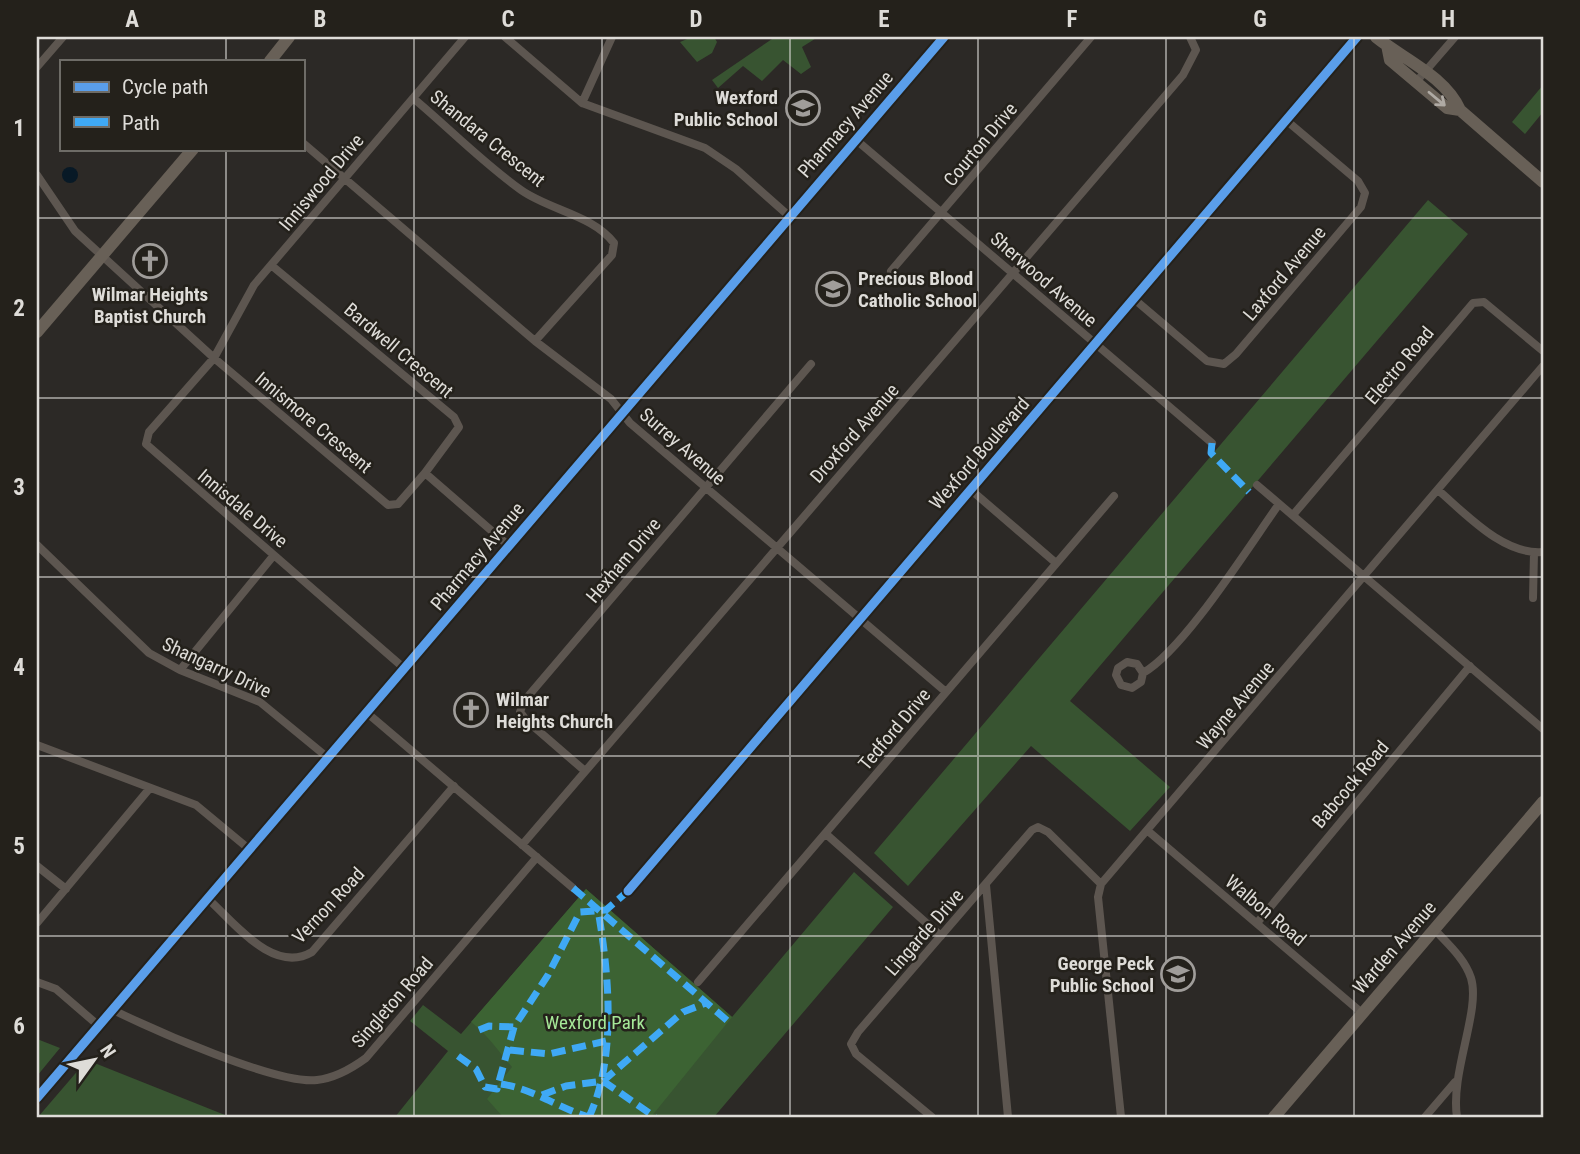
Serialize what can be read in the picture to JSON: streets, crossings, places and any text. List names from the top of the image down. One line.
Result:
{"streets":{"main road":["Warden Avenue"],"street":["Pharmacy Avenue","Shandara Crescent","Courton Drive","Inniswood Drive","Laxford Avenue","Sherwood Avenue","Bardwell Crescent","Electro Road","Innismore Crescent","Droxford Avenue","Surrey Avenue","Wexford Boulevard","Innisdale Drive","Hexham Drive","Shangarry Drive","Wayne Avenue","Tedford Drive","Babcock Road","Vernon Road","Walbon Road","Lingarde Drive","Singleton Road"]},"crossings":[["Pharmacy Avenue","Sherwood Avenue"],["Pharmacy Avenue","Surrey Avenue"],["Pharmacy Avenue","Innisdale Drive"],["Pharmacy Avenue","Shangarry Drive"],["Pharmacy Avenue","Vernon Road"],["Pharmacy Avenue","Singleton Road"],["Shandara Crescent","Inniswood Drive"],["Shandara Crescent","Surrey Avenue"],["Courton Drive","Sherwood Avenue"],["Inniswood Drive","Bardwell Crescent"],["Inniswood Drive","Innismore Crescent"],["Inniswood Drive","Surrey Avenue"],["Inniswood Drive","Innisdale Drive"],["Laxford Avenue","Wexford Boulevard"],["Sherwood Avenue","Droxford Avenue"],["Sherwood Avenue","Wexford Boulevard"],["Bardwell Crescent","Innismore Crescent"],["Innismore Crescent","Innisdale Drive"],["Droxford Avenue","Surrey Avenue"],["Droxford Avenue","Hexham Drive"],["Surrey Avenue","Wexford Boulevard"],["Surrey Avenue","Hexham Drive"],["Surrey Avenue","Tedford Drive"],["Wayne Avenue","Walbon Road"],["Wayne Avenue","Lingarde Drive"],["Babcock Road","Walbon Road"],["Walbon Road","Warden Avenue"]],"parks":["Wexford Park"],"places":{"school or university":["Wexford Public School","Precious Blood Catholic School","George Peck Public School"],"church":["Wilmar Heights Baptist Church","Wilmar Heights Church"]},"legend":["Cycle path","Path"],"north":"top right","grid":{"columns":["A","B","C","D","E","F","G","H"],"rows":["1","2","3","4","5","6"]}}
